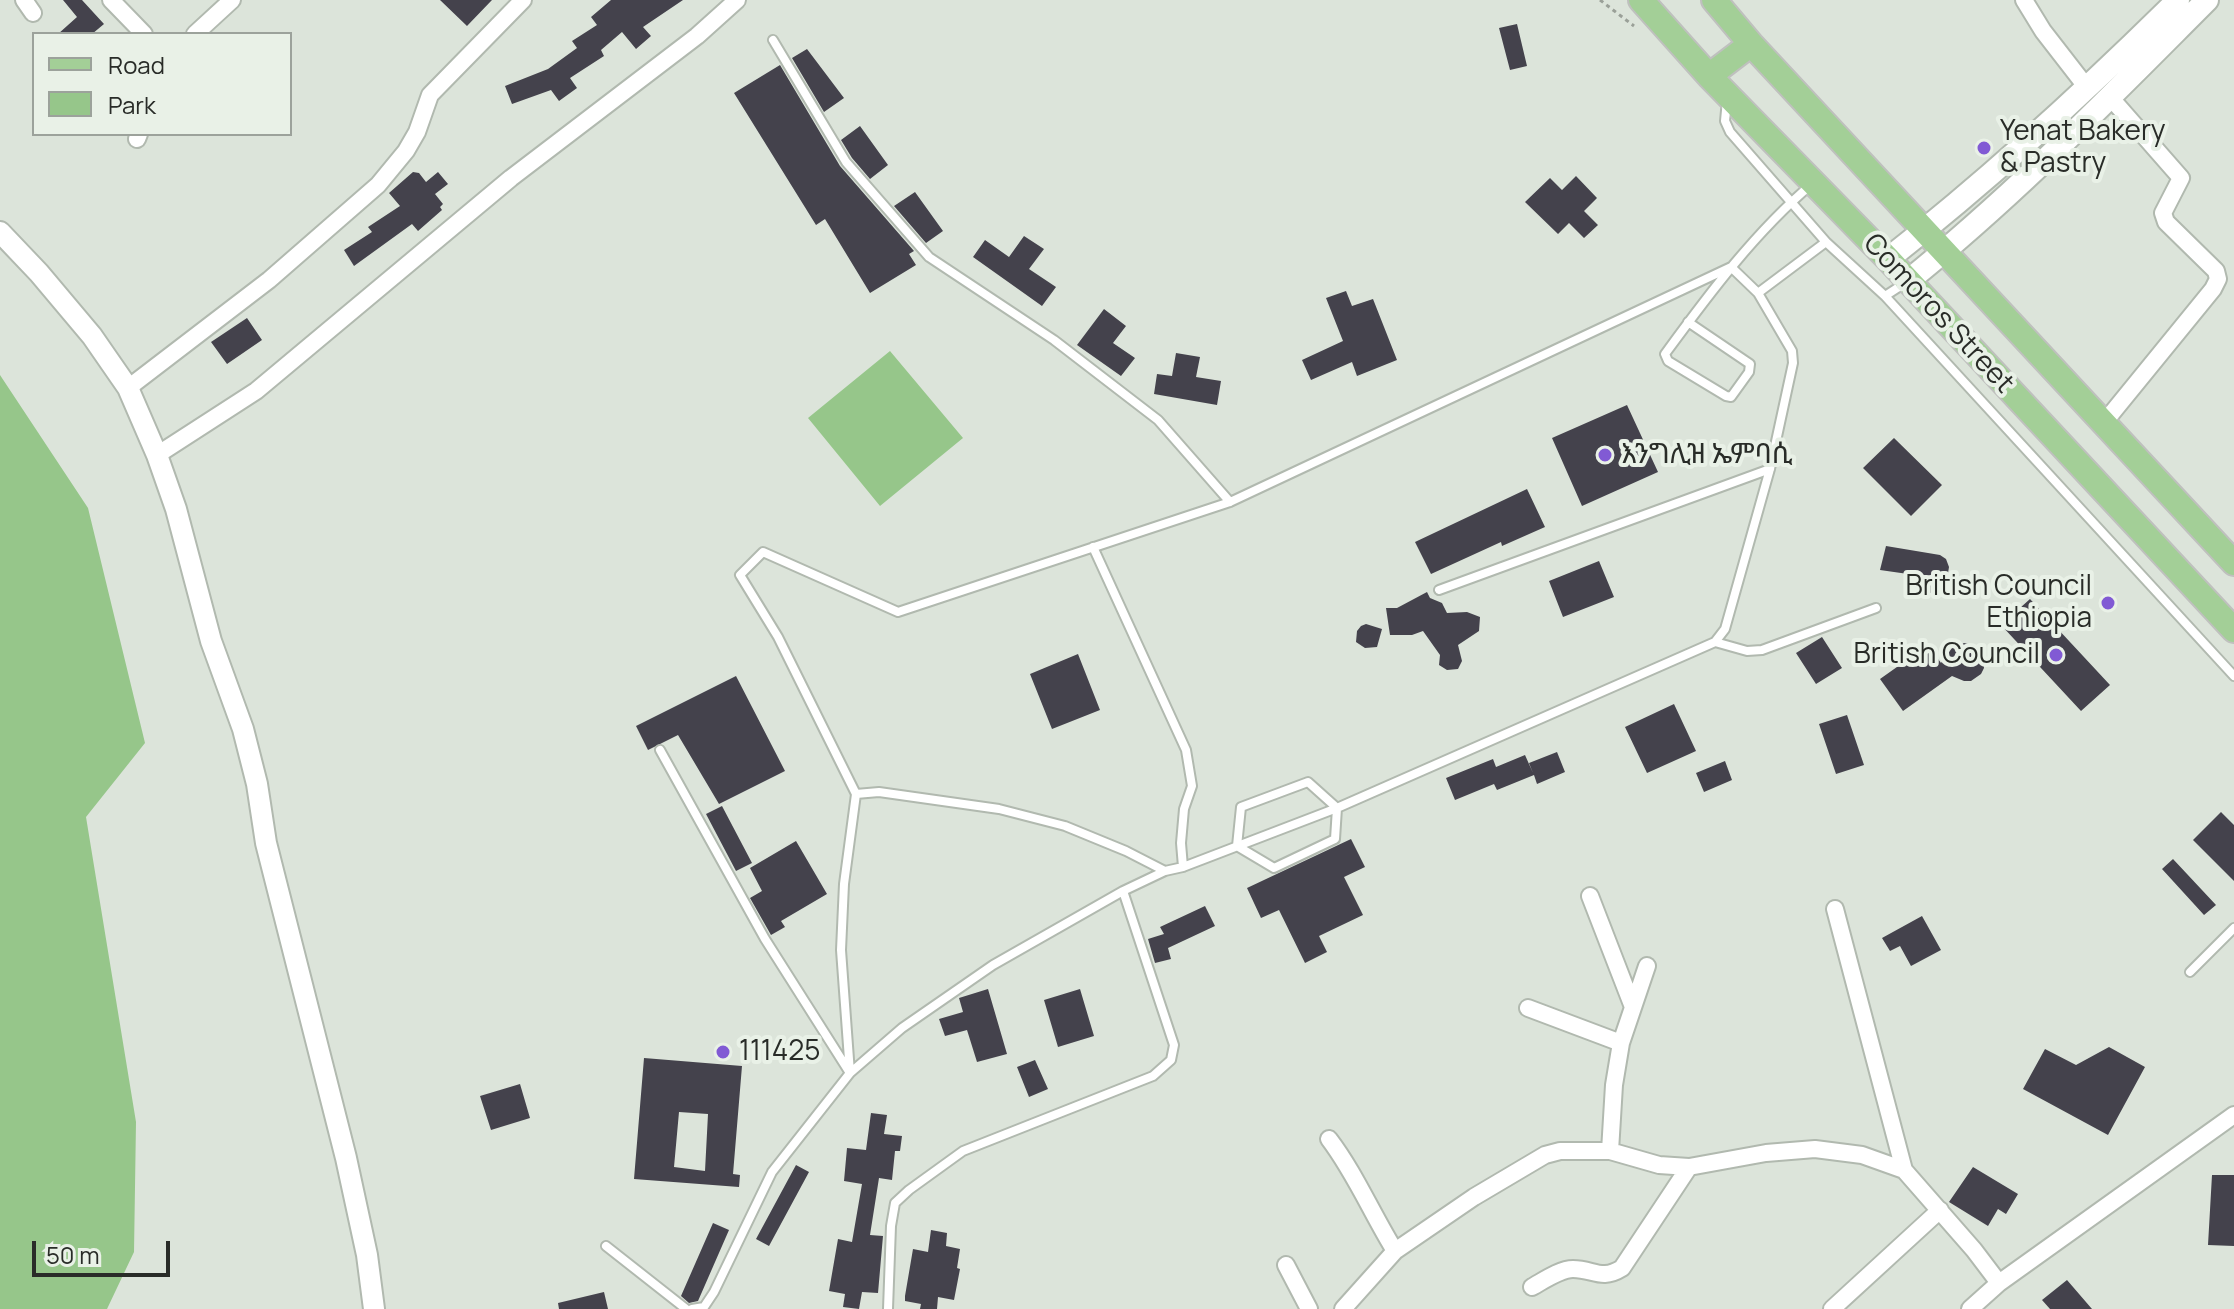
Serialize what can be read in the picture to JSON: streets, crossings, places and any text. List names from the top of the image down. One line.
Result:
{"streets":{"main road":["Comoros Street"]},"places":["Yenat Bakery & Pastry","እንግሊዝ ኤምባሲ","British Council Ethiopia","British Council","111425"],"legend":["Road","Park"],"scale_bar":"50 m"}
